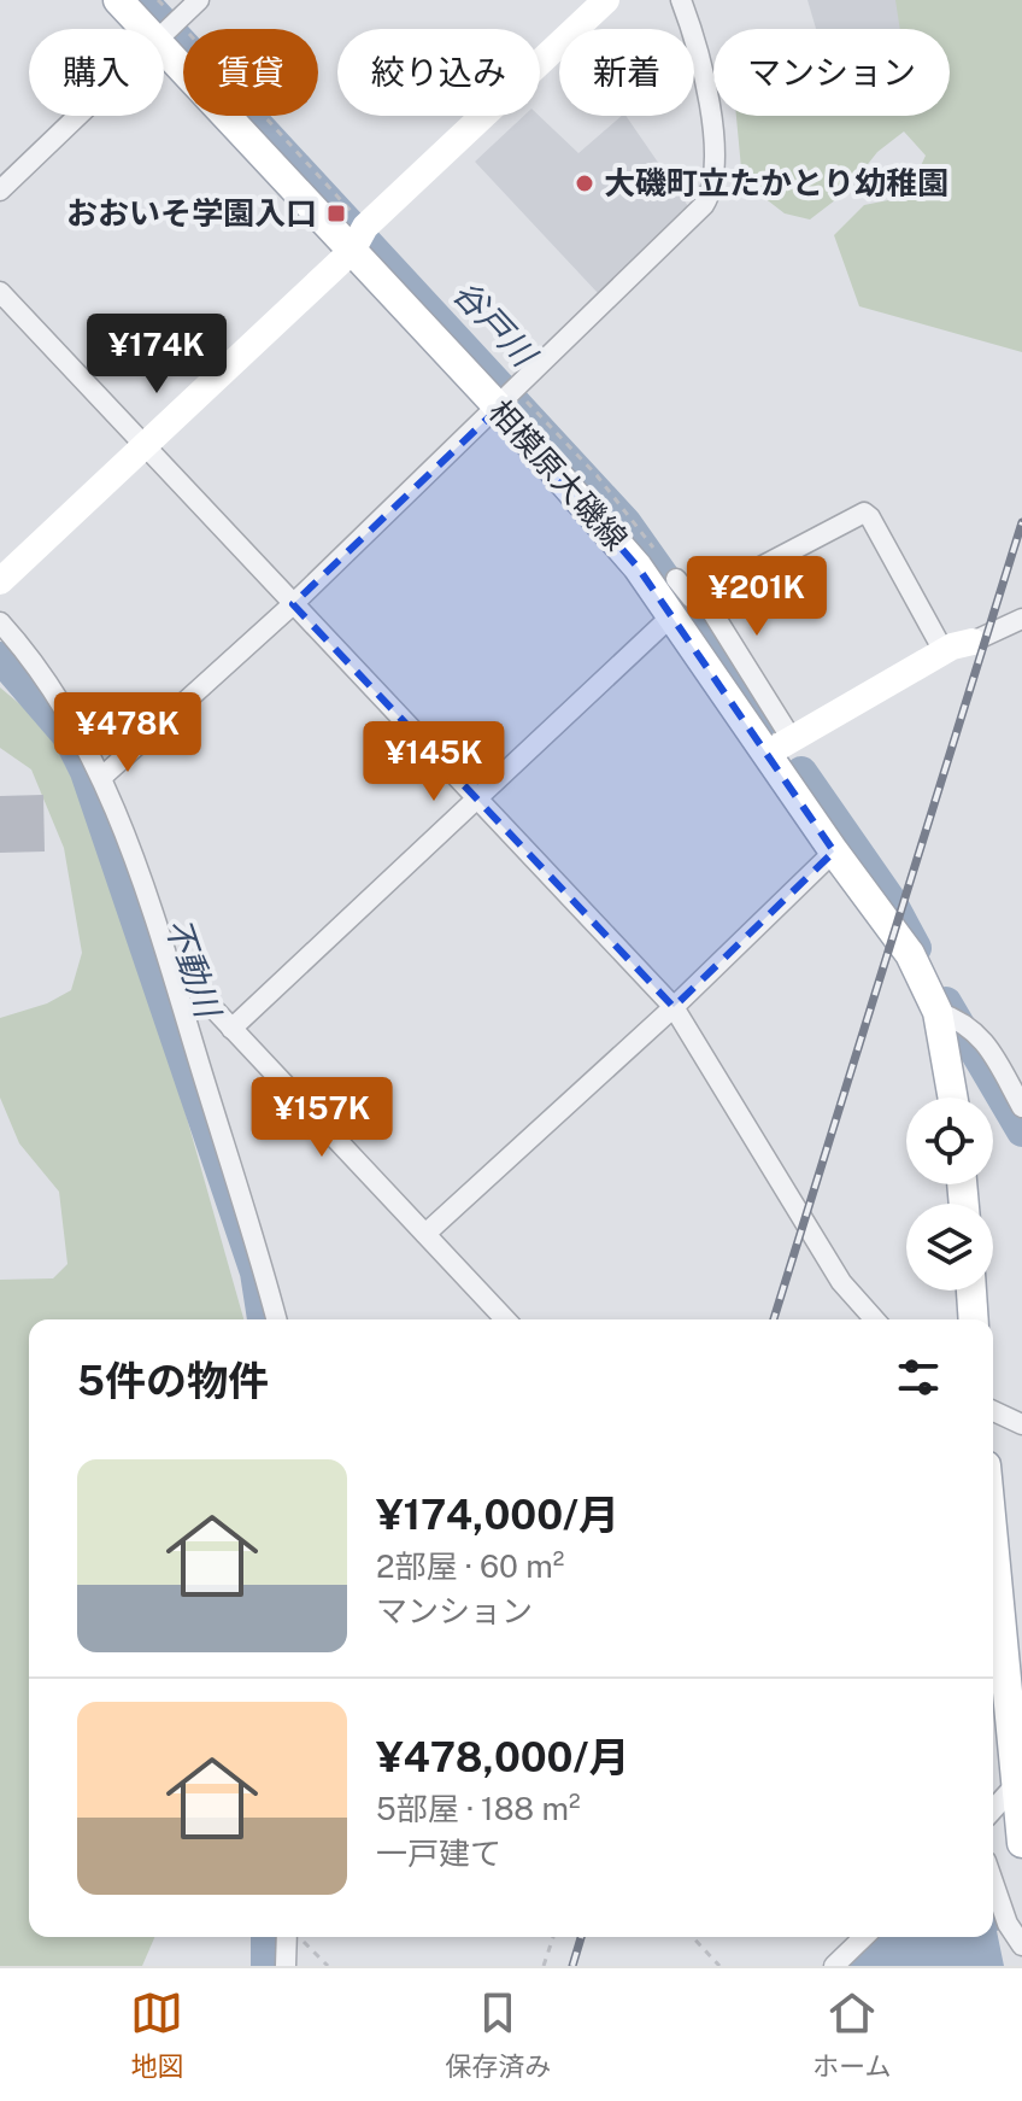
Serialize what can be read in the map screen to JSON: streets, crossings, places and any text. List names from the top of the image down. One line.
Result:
{"streets":{"main road":["相模原大磯線"]},"water":["谷戸川","不動川"],"places":{"other":["大磯町立たかとり幼稚園"],"transit":["おおいそ学園入口"]},"page":{"chip":["購入","賃貸","絞り込み","新着","マンション"],"price":["¥174K","¥201K","¥478K","¥145K","¥157K"],"heading":"5件の物件","list":[{"name":"¥174,000/月","note":"2部屋 · 60 m² · マンション"},{"name":"¥478,000/月","note":"5部屋 · 188 m² · 一戸建て"}],"tabs":["地図","保存済み","ホーム"]}}
